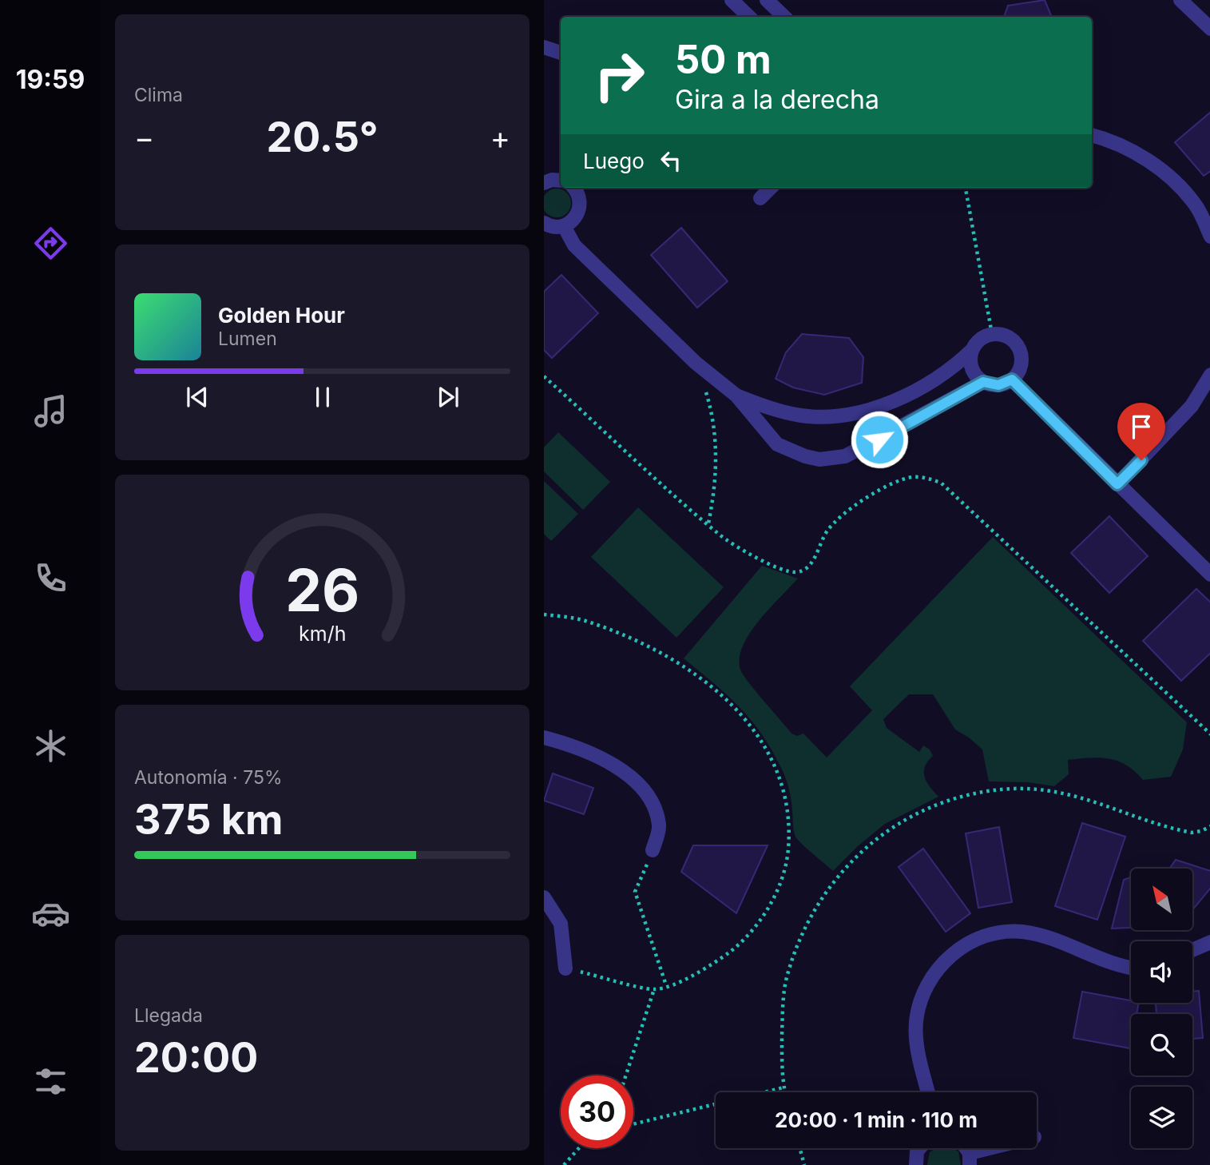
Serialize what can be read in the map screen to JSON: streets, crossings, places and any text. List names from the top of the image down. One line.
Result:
{"north":"top left","page":{"tabs":"19:59","tile":["Clima",["Autonomía · 75%","375 km"],["Llegada","20:00"]],"turn":["50 m","Gira a la derecha"],"heat":["−","20.5°","+"],"then":"Luego","song":["Golden Hour","Lumen"],"limit":"30","trip":"20:00 · 1 min · 110 m","gauge":["26","km/h"]}}
